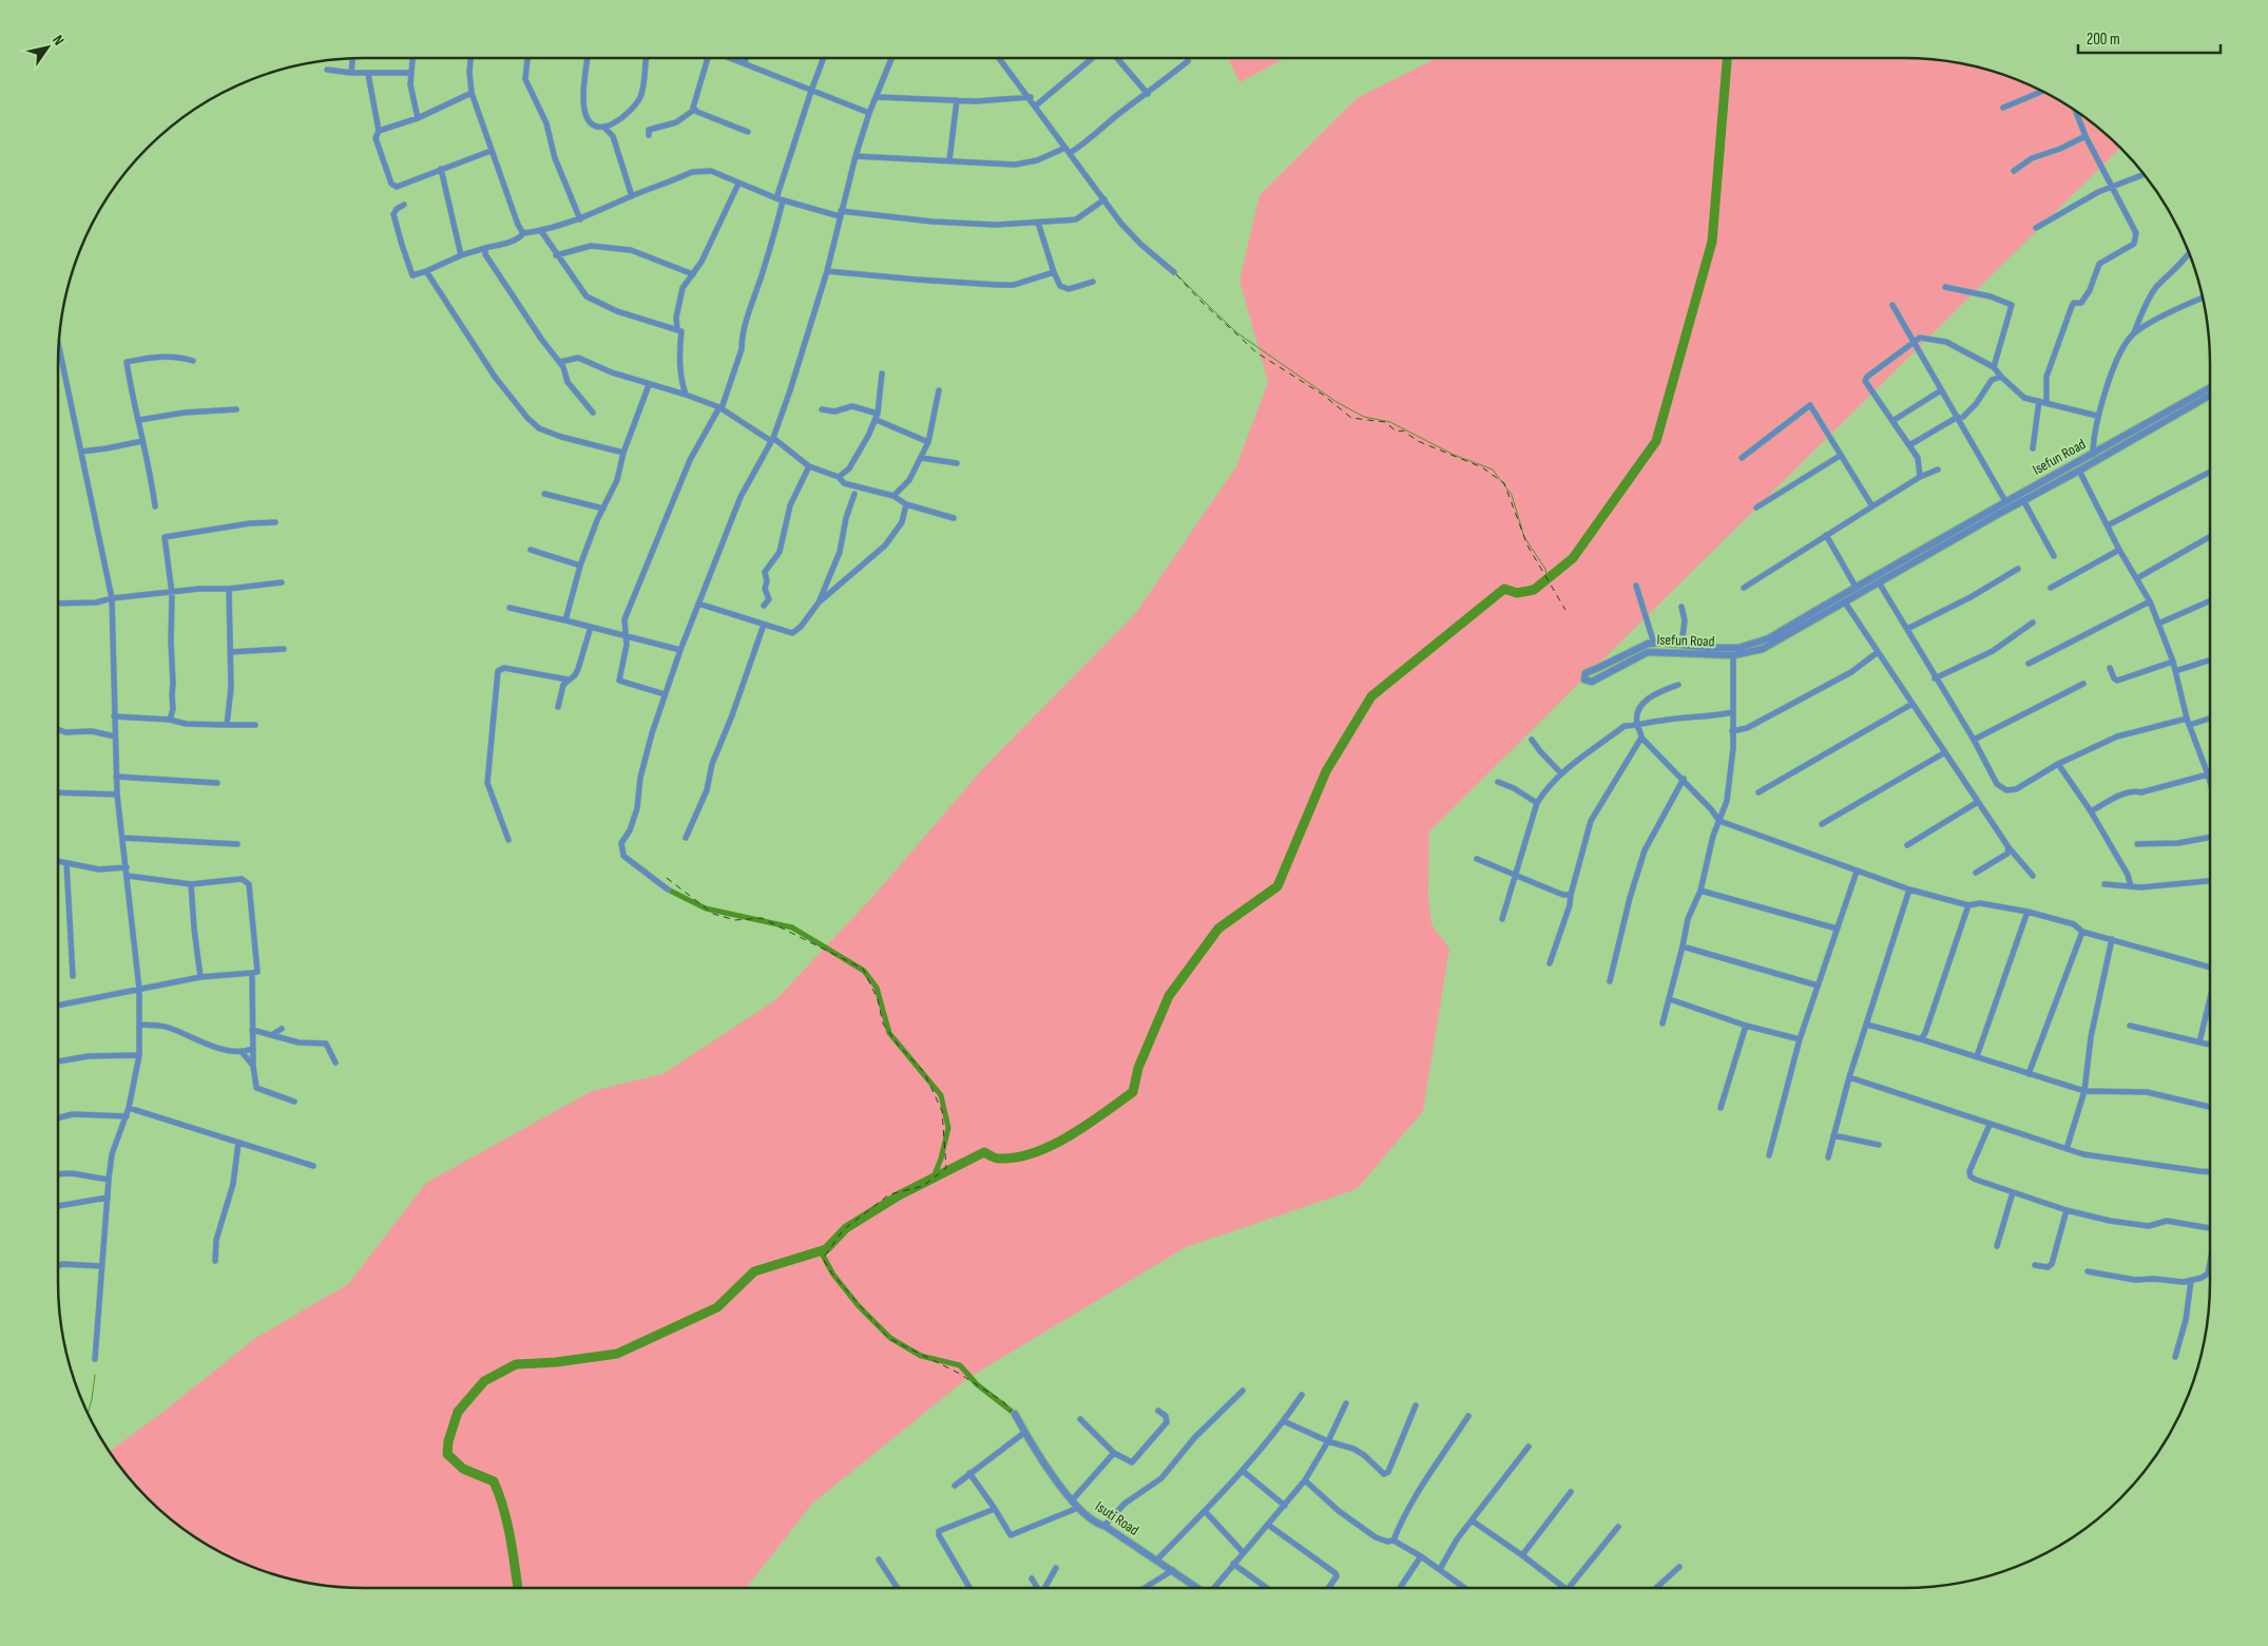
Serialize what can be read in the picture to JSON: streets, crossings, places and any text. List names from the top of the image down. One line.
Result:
{"streets":{"street":["Isefun Road","Isuti Road"]},"scale_bar":"200 m","north":"top right"}
